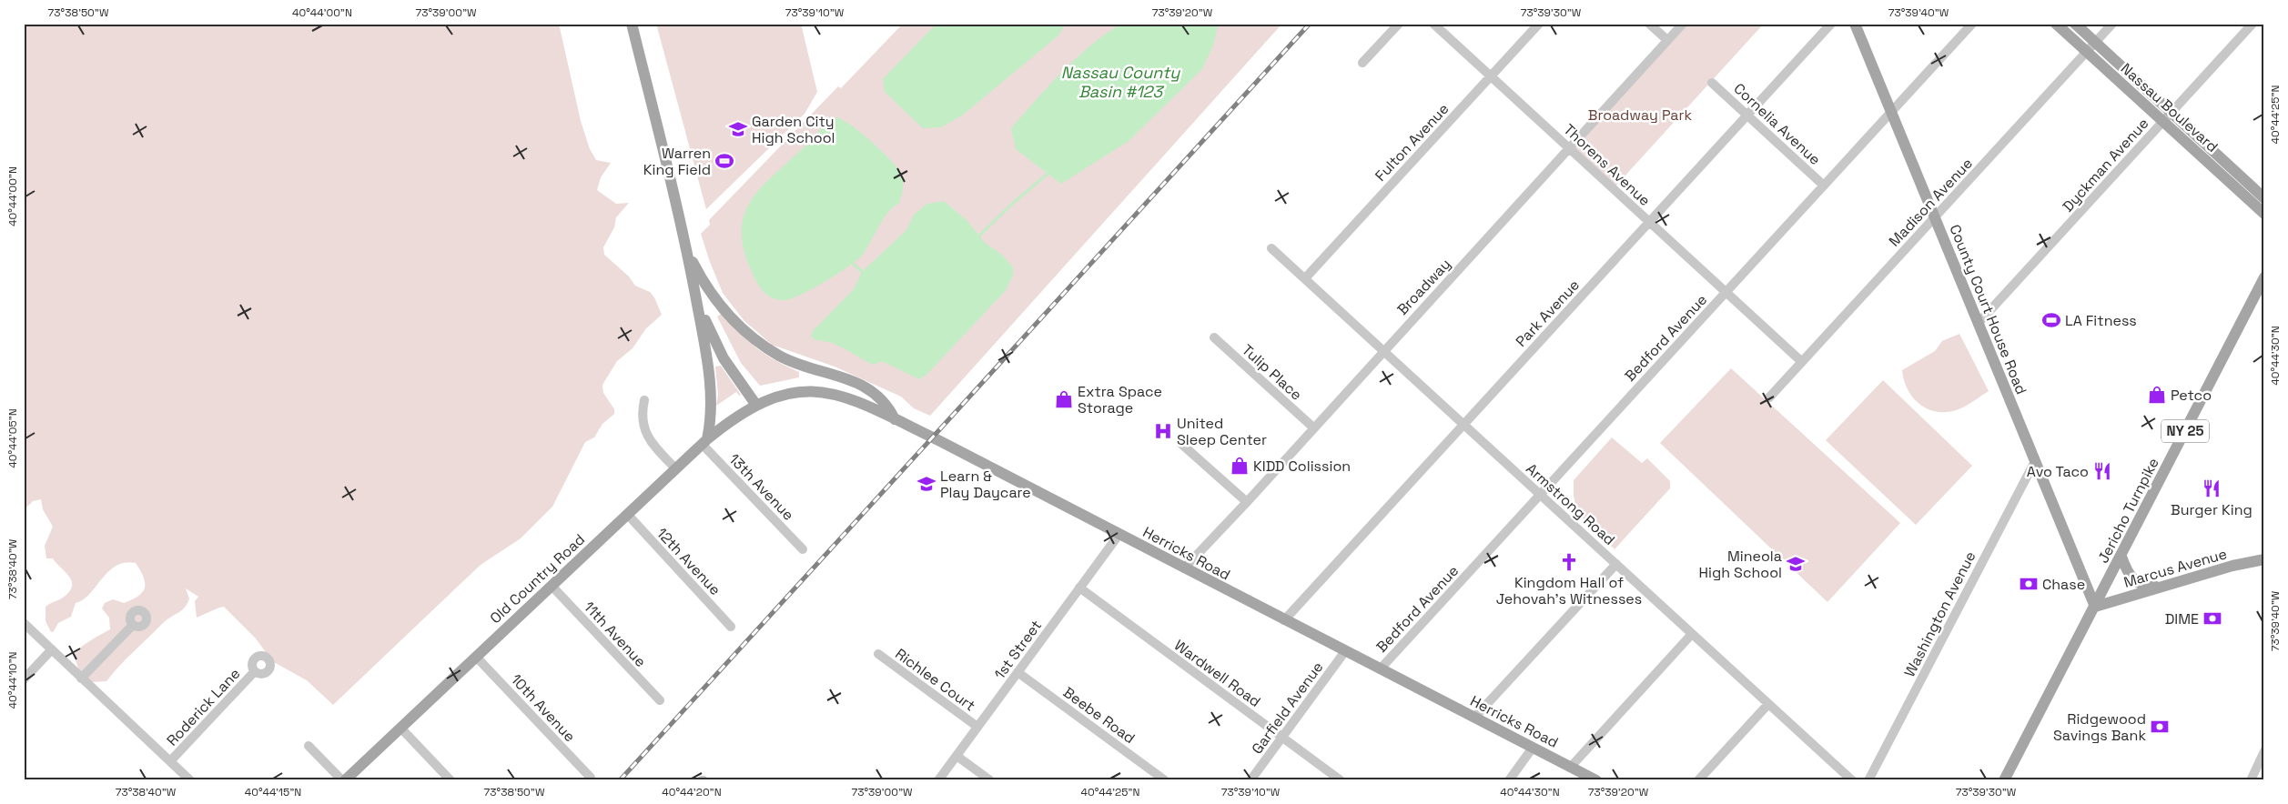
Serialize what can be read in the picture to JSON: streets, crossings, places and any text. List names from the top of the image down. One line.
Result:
{"streets":{"main road":["Nassau Boulevard","County Court House Road","NY 25","Jericho Turnpike","Herricks Road","Marcus Avenue","Old Country Road"],"street":["Cornelia Avenue","Fulton Avenue","Thorens Avenue","Dyckman Avenue","Madison Avenue","Broadway","Park Avenue","Bedford Avenue","Tulip Place","13th Avenue","Armstrong Road","12th Avenue","Washington Avenue","11th Avenue","1st Street","Wardwell Road","Richlee Court","Roderick Lane","10th Avenue","Garfield Avenue","Beebe Road"]},"crossings":[["Nassau Boulevard","Dyckman Avenue"],["Nassau Boulevard","Madison Avenue"],["Cornelia Avenue","Park Avenue"],["Cornelia Avenue","Bedford Avenue"],["Fulton Avenue","Thorens Avenue"],["Fulton Avenue","Armstrong Road"],["Thorens Avenue","Madison Avenue"],["Thorens Avenue","Broadway"],["Thorens Avenue","Park Avenue"],["Thorens Avenue","Bedford Avenue"],["Dyckman Avenue","County Court House Road"],["Madison Avenue","County Court House Road"],["Broadway","Tulip Place"],["Broadway","Armstrong Road"],["Broadway","Herricks Road"],["County Court House Road","Bedford Avenue"],["County Court House Road","Jericho Turnpike"],["County Court House Road","Marcus Avenue"],["County Court House Road","Washington Avenue"],["Park Avenue","Armstrong Road"],["Park Avenue","Herricks Road"],["Bedford Avenue","Armstrong Road"],["Bedford Avenue","Herricks Road"],["13th Avenue","Old Country Road"],["Jericho Turnpike","Marcus Avenue"],["Herricks Road","Old Country Road"],["Herricks Road","1st Street"],["Herricks Road","Garfield Avenue"],["12th Avenue","Old Country Road"],["Old Country Road","11th Avenue"],["Old Country Road","10th Avenue"],["1st Street","Wardwell Road"],["1st Street","Richlee Court"],["1st Street","Beebe Road"],["Wardwell Road","Garfield Avenue"]],"water":["Nassau County Basin #123"],"parks":["Broadway Park"],"places":{"school or university":["Garden City High School","Learn & Play Daycare","Mineola High School"],"sports":["Warren King Field","LA Fitness"],"shop":["Petco","Extra Space Storage","KIDD Colission"],"hospital":["United Sleep Center"],"restaurant":["Avo Taco","Burger King"],"church":["Kingdom Hall of Jehovah’s Witnesses"],"bank":["Chase","DIME","Ridgewood Savings Bank"]},"coordinates":["73°38'50\"W","40°44'00\"N","73°39'00\"W","73°39'10\"W","73°39'20\"W","73°39'30\"W","73°39'40\"W","40°44'25\"N","40°44'30\"N","40°44'05\"N","73°38'40\"W","40°44'10\"N","40°44'15\"N","40°44'20\"N"]}
